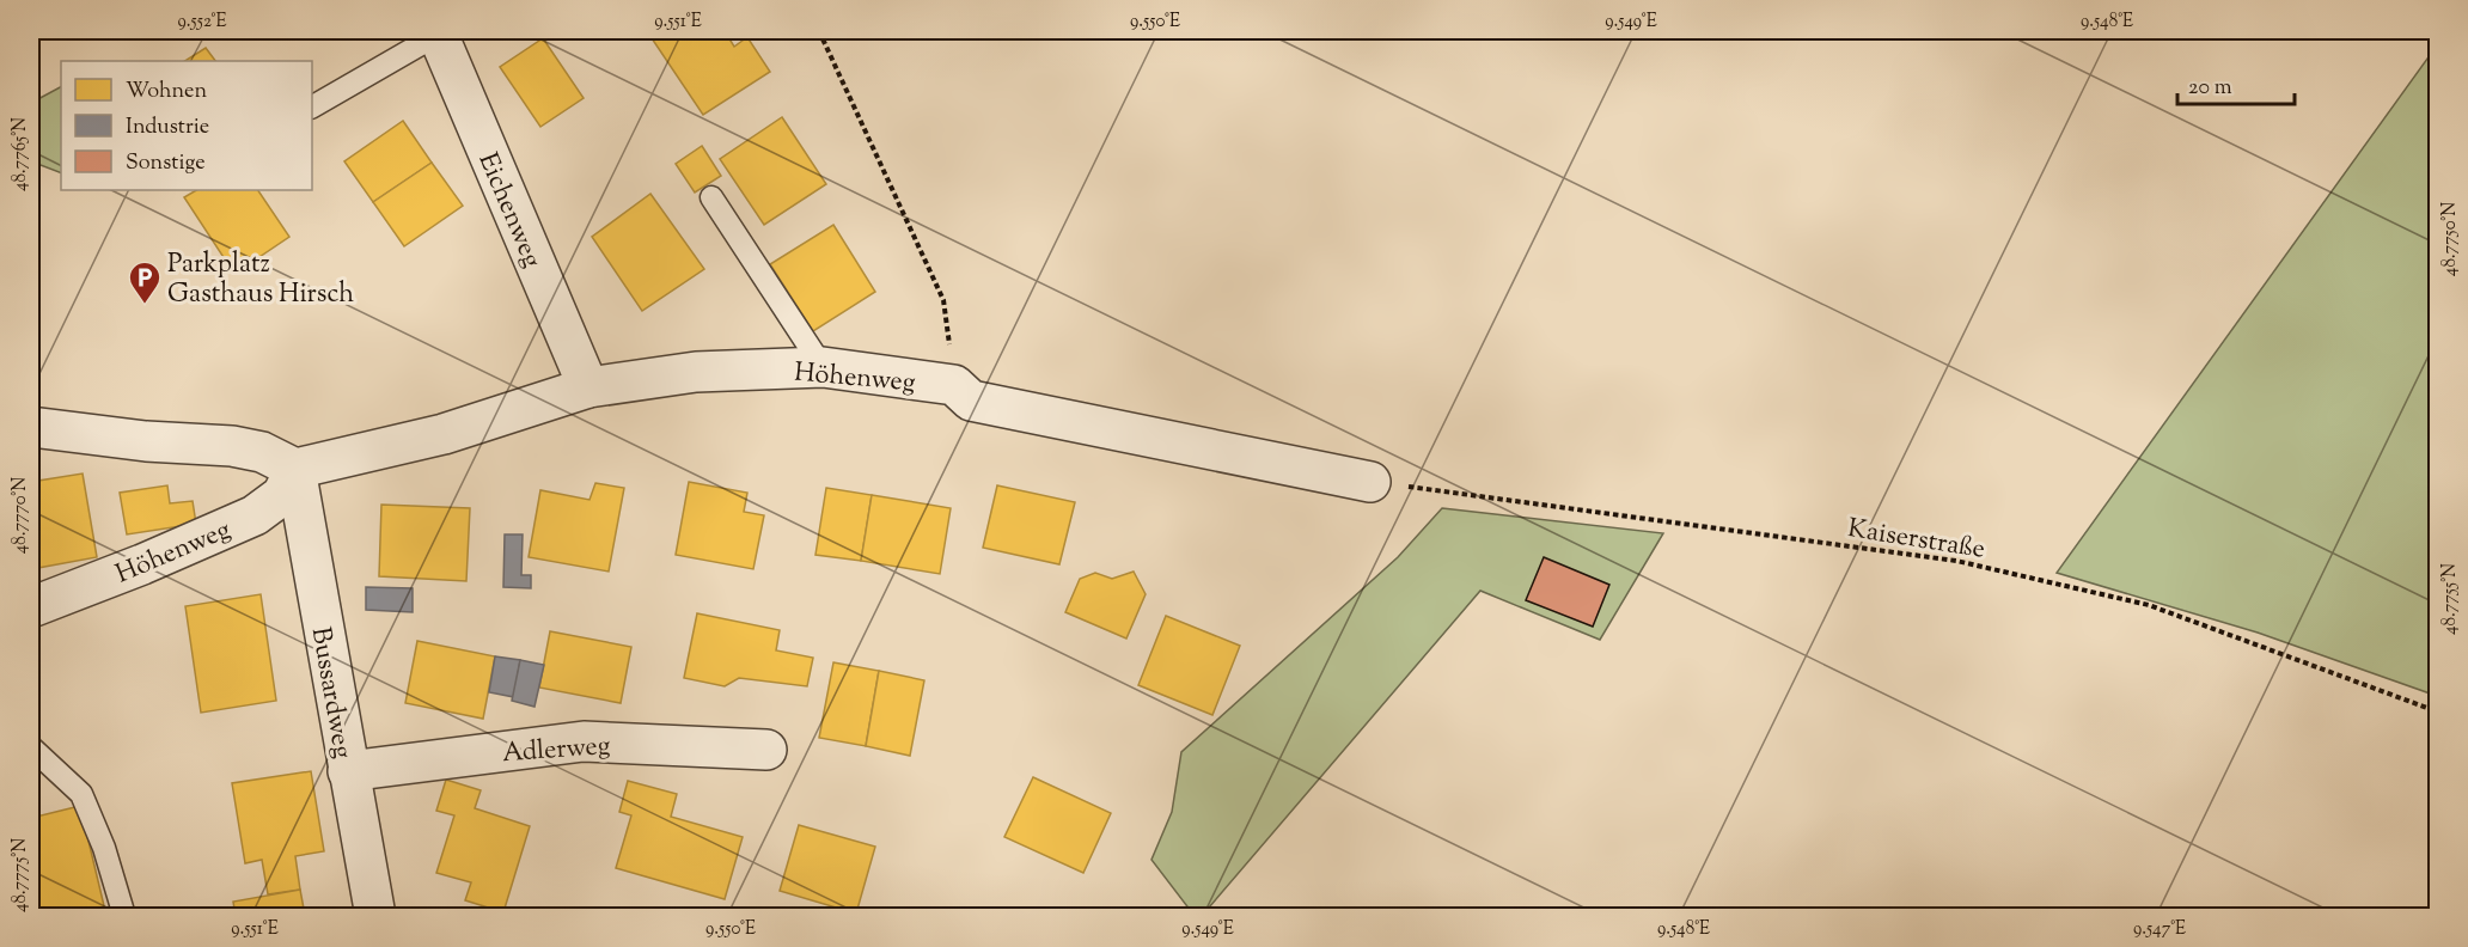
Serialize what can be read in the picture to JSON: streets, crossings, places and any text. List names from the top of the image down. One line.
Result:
{"streets":{"street":["Eichenweg","Höhenweg","Bussardweg","Adlerweg"],"path":["Kaiserstraße"]},"crossings":[["Eichenweg","Höhenweg"],["Höhenweg","Kaiserstraße"],["Höhenweg","Bussardweg"],["Bussardweg","Adlerweg"]],"places":{"parking":["Parkplatz Gasthaus Hirsch"]},"legend":["Wohnen","Industrie","Sonstige"],"scale_bar":"20 m","coordinates":["9.552°E","9.551°E","9.550°E","9.549°E","9.548°E","48.7765°N","48.7750°N","48.7770°N","48.7755°N","48.7775°N","9.547°E"]}
